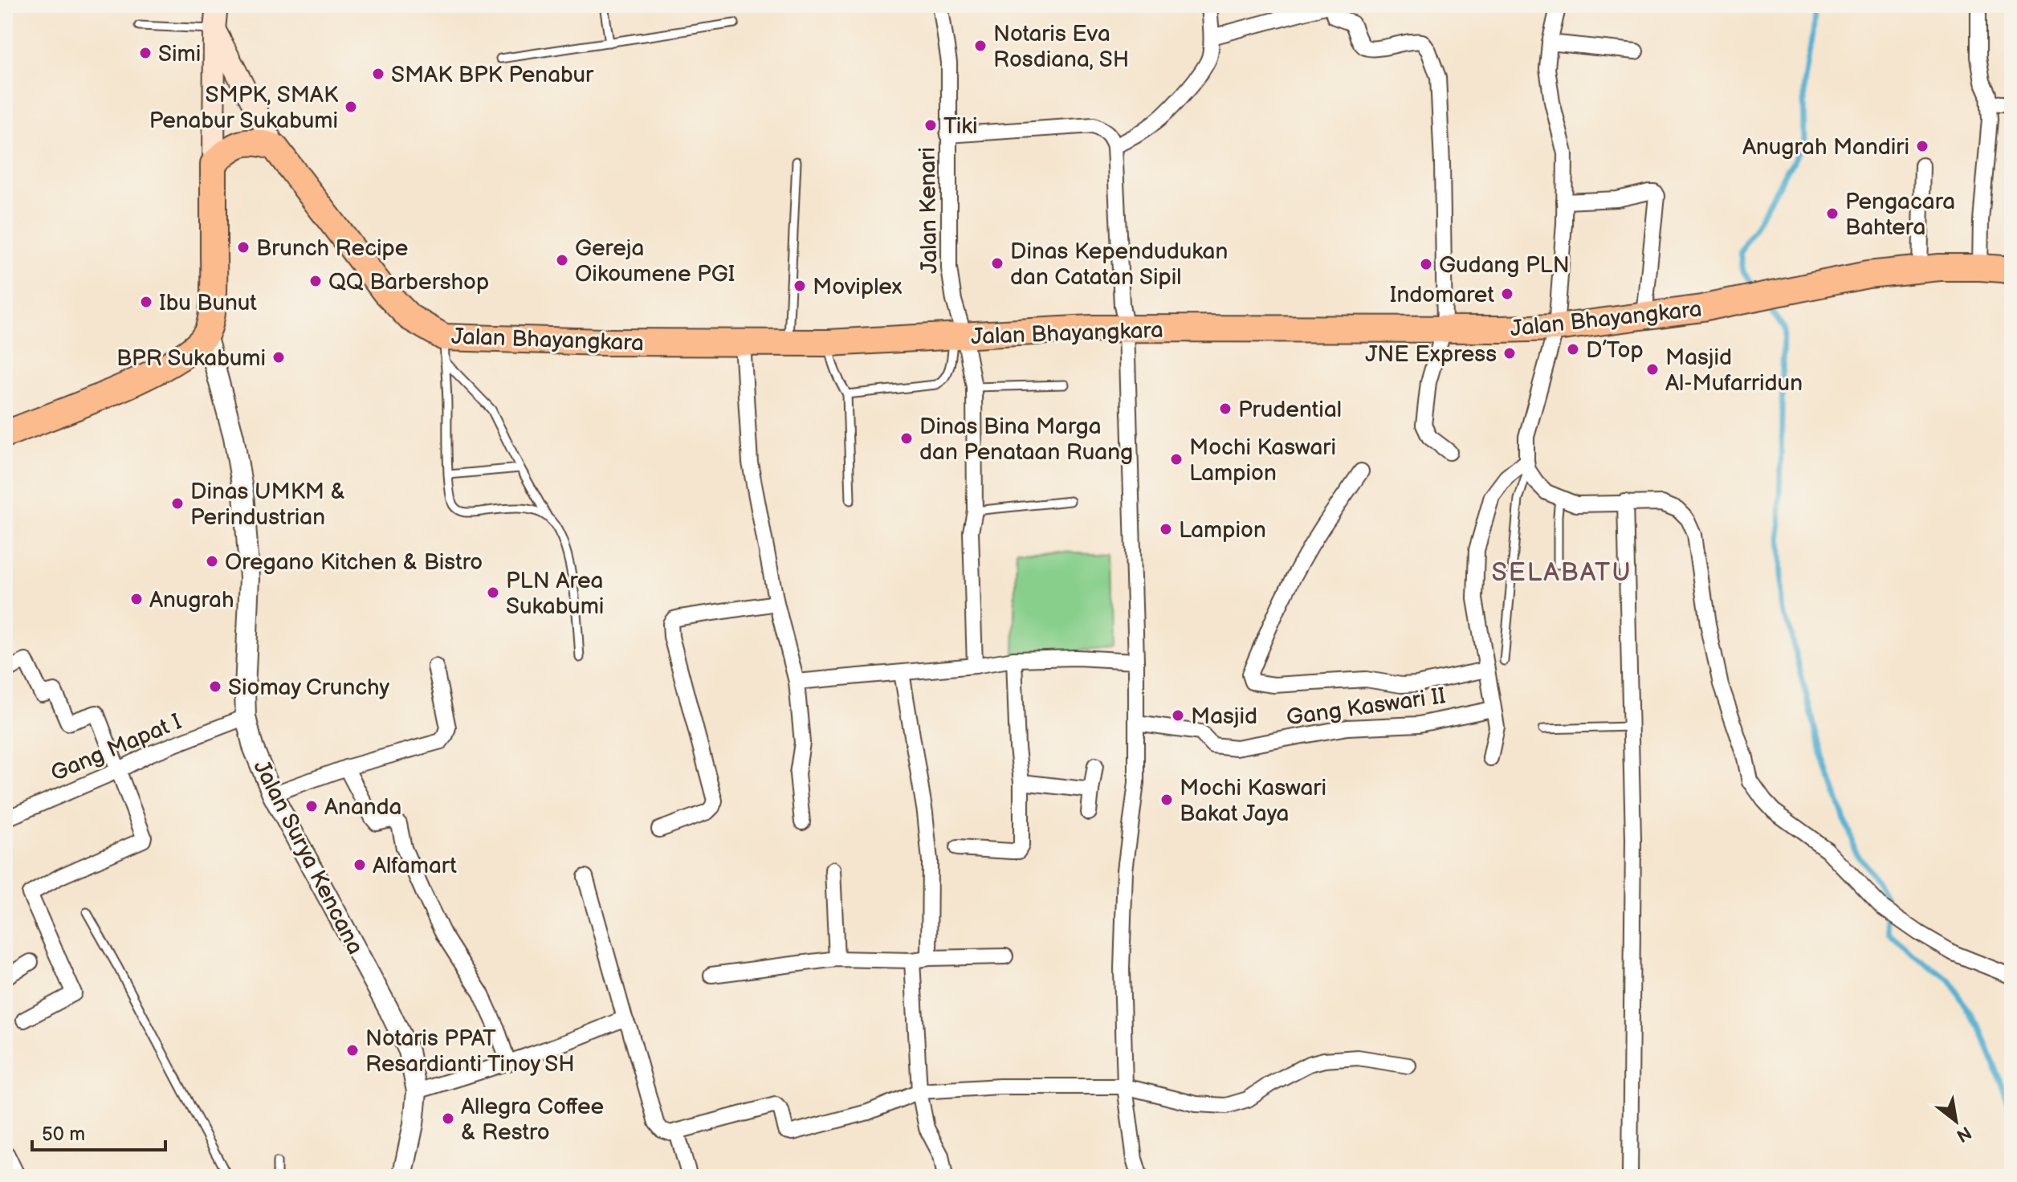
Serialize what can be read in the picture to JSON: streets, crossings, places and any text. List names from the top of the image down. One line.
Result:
{"streets":{"highway":["Jalan Bhayangkara","Jalan Surya Kencana"],"street":["Jalan Kenari","Gang Kaswari II","Gang Mapat I"]},"crossings":[["Jalan Kenari","Jalan Bhayangkara"],["Gang Mapat I","Jalan Surya Kencana"]],"districts":["SELABATU"],"places":["Notaris Eva Rosdiana, SH","Simi","SMAK BPK Penabur","SMPK, SMAK Penabur Sukabumi","Tiki","Anugrah Mandiri","Pengacara Bahtera","Brunch Recipe","Gereja Oikoumene PGI","Dinas Kependudukan dan Catatan Sipil","Gudang PLN","QQ Barbershop","Moviplex","Indomaret","Ibu Bunut","D’Top","JNE Express","BPR Sukabumi","Masjid Al-Mufarridun","Prudential","Dinas Bina Marga dan Penataan Ruang","Mochi Kaswari Lampion","Dinas UMKM & Perindustrian","Lampion","Oregano Kitchen & Bistro","PLN Area Sukabumi","Anugrah","Siomay Crunchy","Masjid","Mochi Kaswari Bakat Jaya","Ananda","Alfamart","Notaris PPAT Resardianti Tinoy SH","Allegra Coffee & Restro"],"scale_bar":"50 m","north":"bottom right"}
